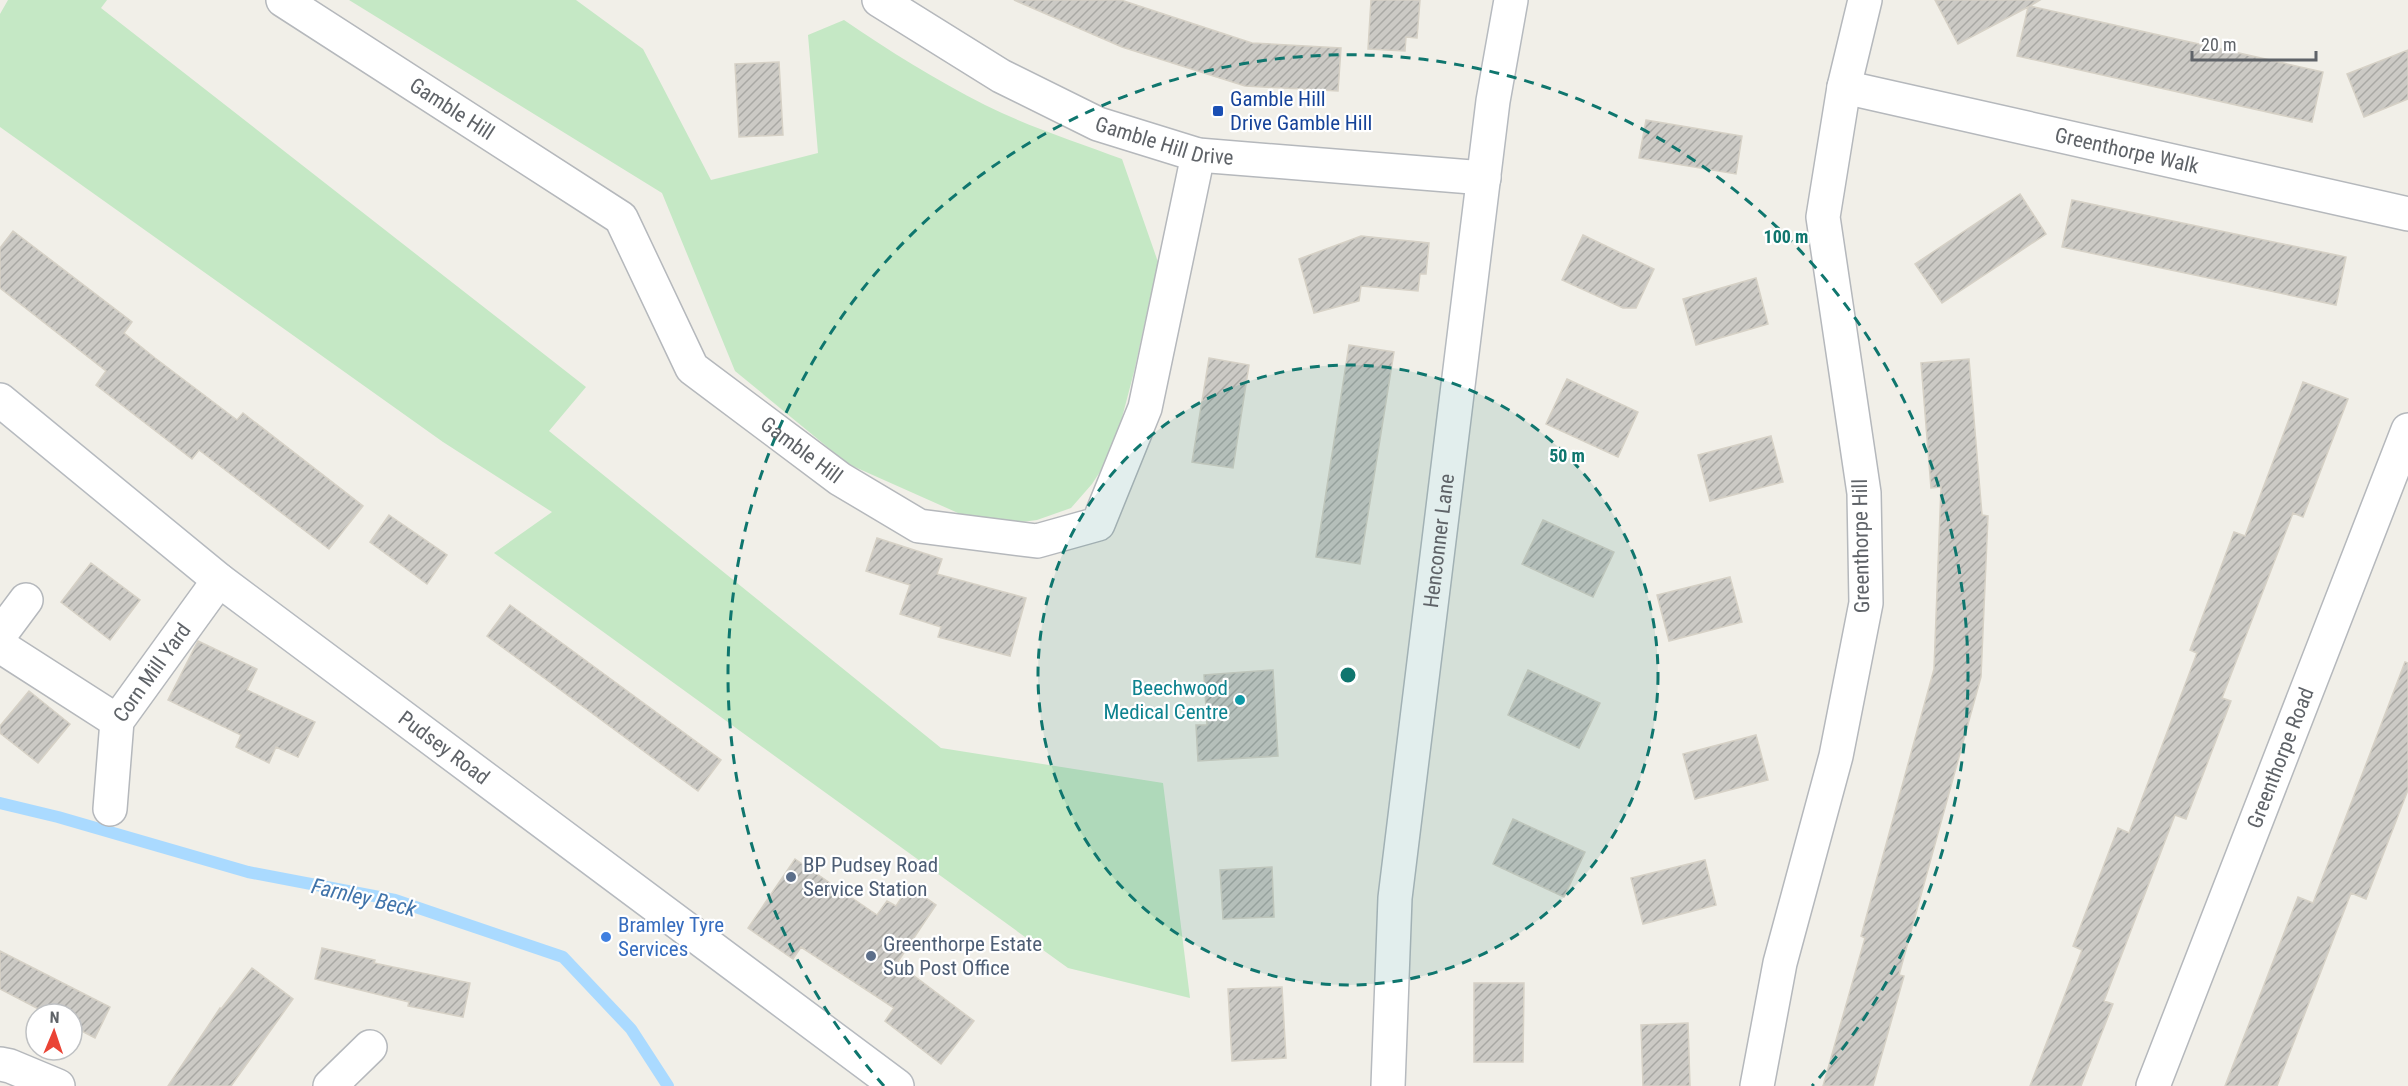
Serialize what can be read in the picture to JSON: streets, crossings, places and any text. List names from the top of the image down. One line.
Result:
{"streets":{"street":["Gamble Hill","Gamble Hill Drive","Greenthorpe Walk","Henconner Lane","Greenthorpe Hill","Corn Mill Yard","Pudsey Road","Greenthorpe Road"]},"crossings":[["Gamble Hill","Gamble Hill Drive"],["Gamble Hill Drive","Henconner Lane"],["Greenthorpe Walk","Greenthorpe Hill"],["Corn Mill Yard","Pudsey Road"]],"water":["Farnley Beck"],"places":{"transit":["Gamble Hill Drive Gamble Hill"],"other":["Beechwood Medical Centre","BP Pudsey Road Service Station","Bramley Tyre Services","Greenthorpe Estate Sub Post Office"]},"scale_bar":"20 m","north":"top","rings":["100 m","50 m"]}
